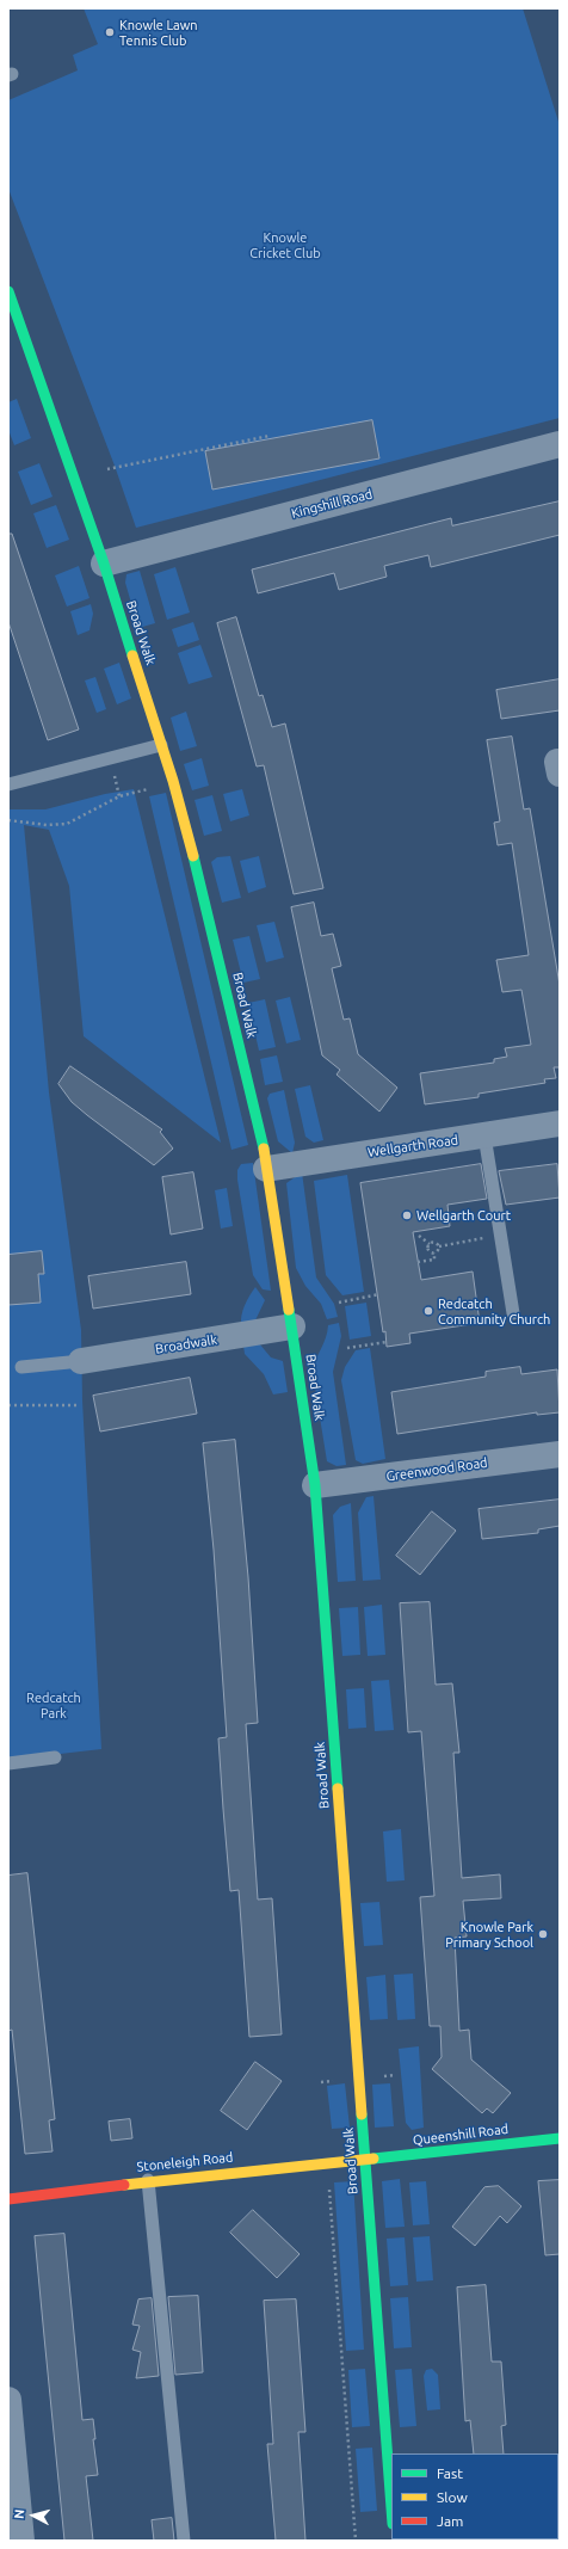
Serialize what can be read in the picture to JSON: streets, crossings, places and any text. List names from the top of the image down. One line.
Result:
{"streets":{"street":["Kingshill Road","Broad Walk","Wellgarth Road","Broadwalk","Greenwood Road","Queenshill Road","Stoneleigh Road"]},"crossings":[["Kingshill Road","Broad Walk"],["Broad Walk","Wellgarth Road"],["Broad Walk","Broadwalk"],["Broad Walk","Greenwood Road"],["Broad Walk","Queenshill Road"],["Broad Walk","Stoneleigh Road"],["Queenshill Road","Stoneleigh Road"]],"parks":["Knowle Cricket Club","Redcatch Park"],"places":["Knowle Lawn Tennis Club","Wellgarth Court","Redcatch Community Church","Knowle Park Primary School"],"legend":["Fast","Slow","Jam"],"north":"left"}
